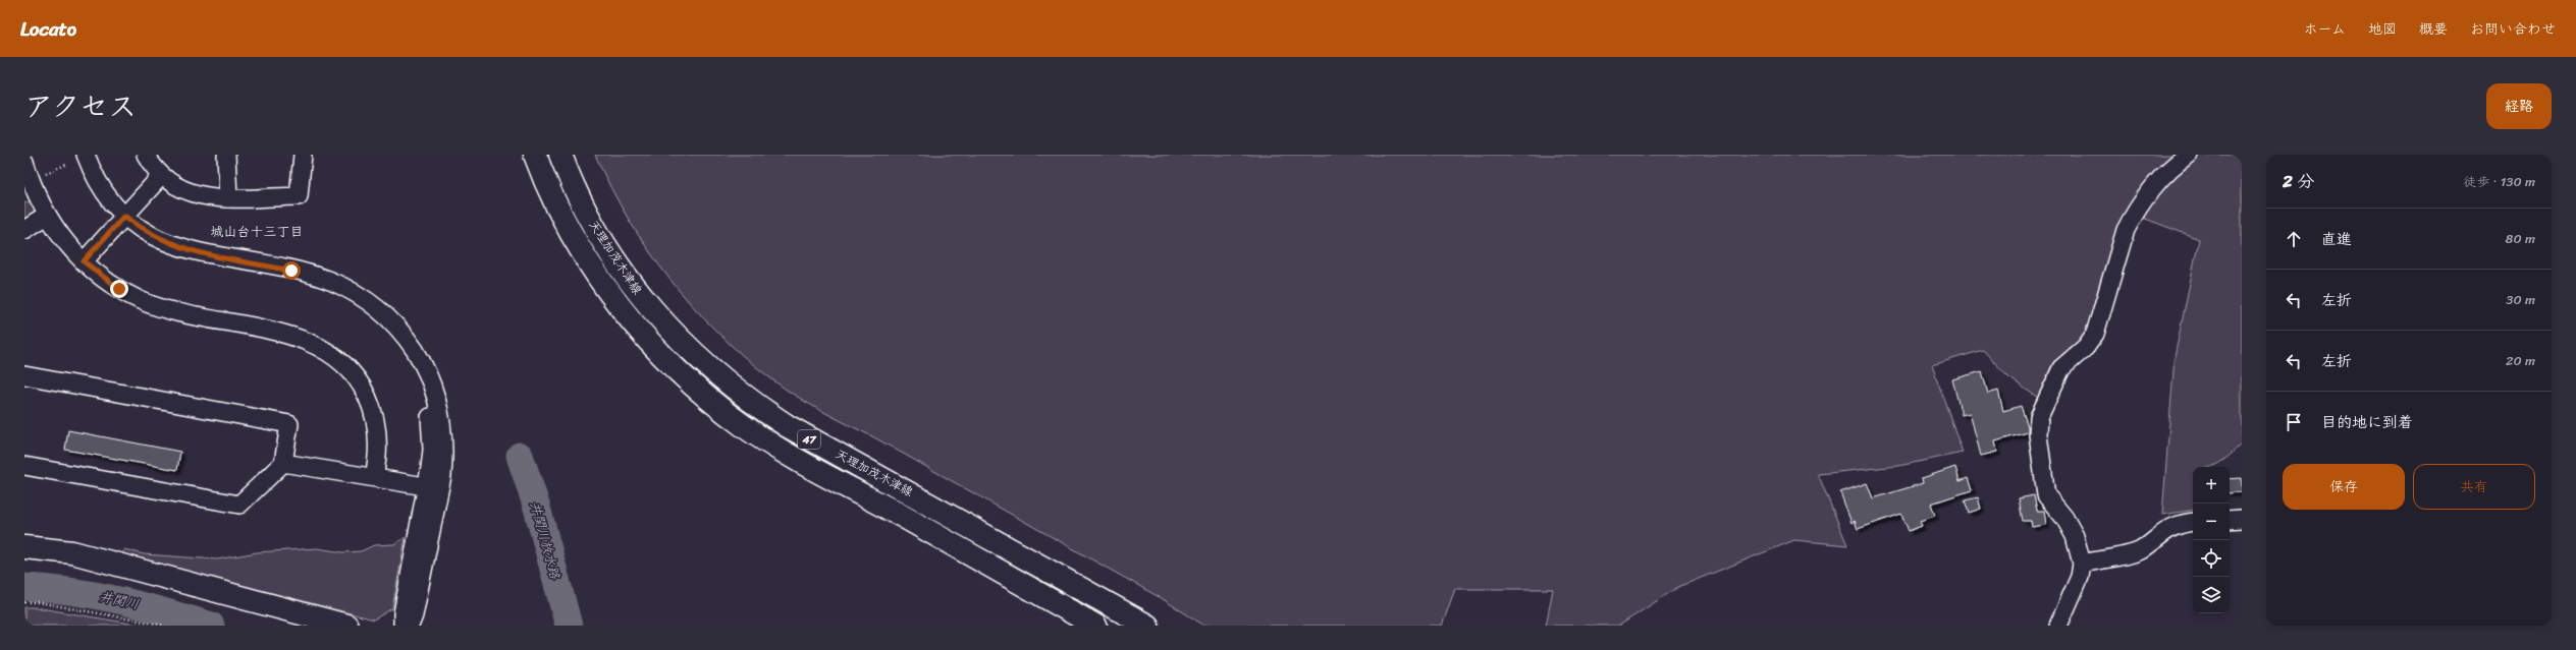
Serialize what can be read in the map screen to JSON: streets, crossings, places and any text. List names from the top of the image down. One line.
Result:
{"streets":{"main road":["天理加茂木津線","47"]},"districts":["城山台十三丁目"],"water":["井関川放水路","井関川"],"page":{"header":"Locato","nav":["ホーム","地図","概要","お問い合わせ"],"title":"アクセス","buttons":["経路",["保存","共有"]],"heading":["2 分","徒歩 · 130 m"],"list":[["直進","80 m"],["左折","30 m"],["左折","20 m"],"目的地に到着"],"map_buttons":["+","−"]}}
